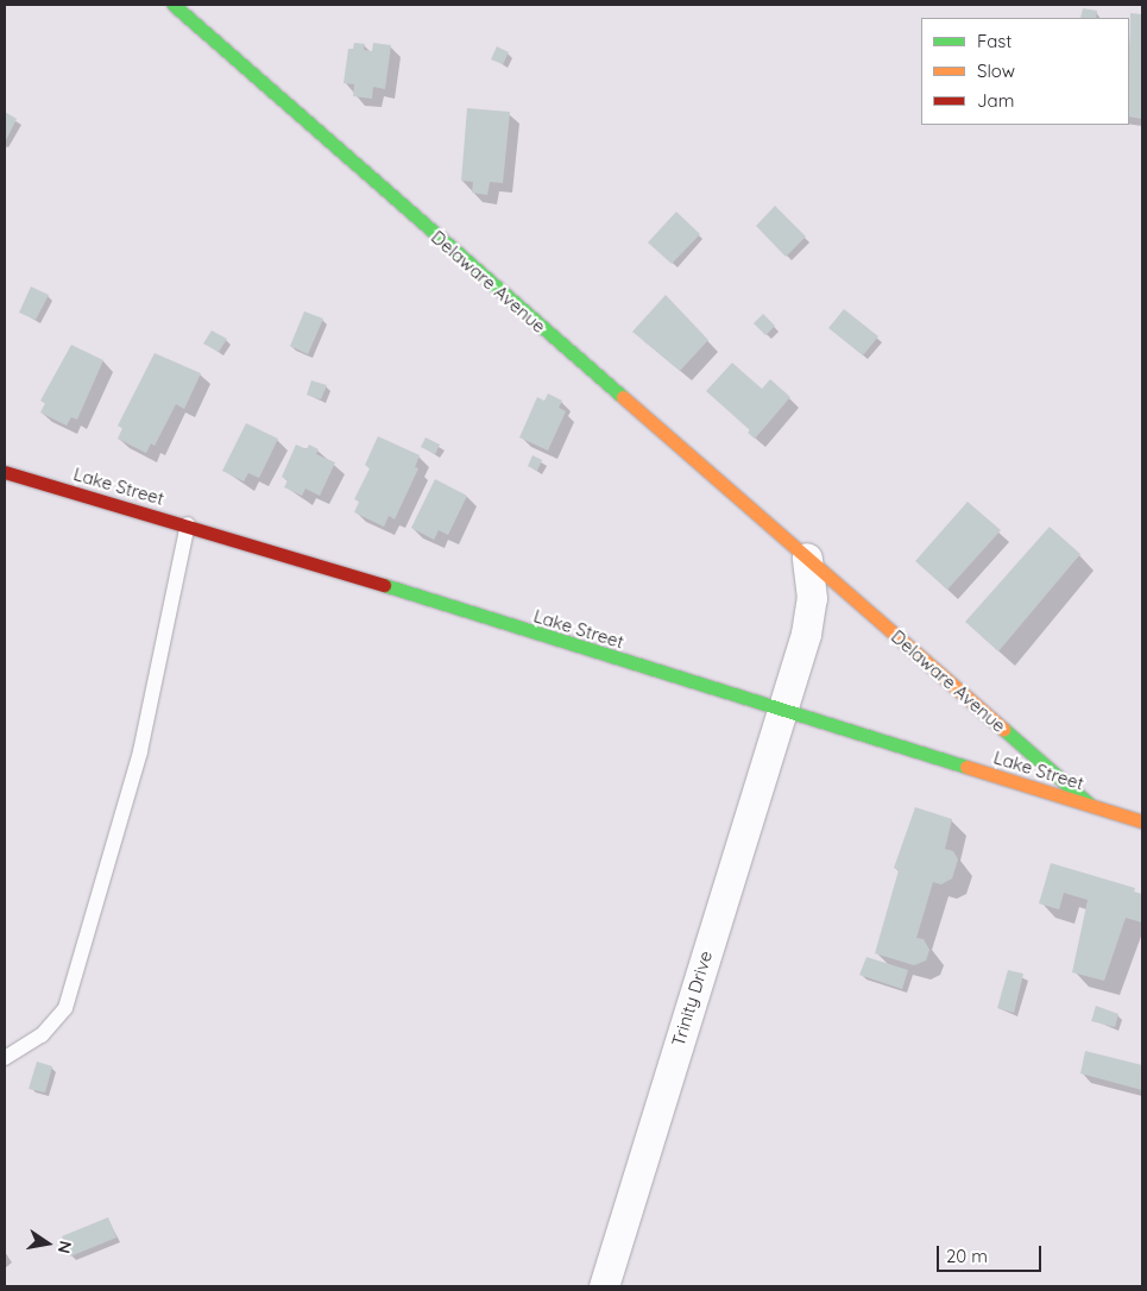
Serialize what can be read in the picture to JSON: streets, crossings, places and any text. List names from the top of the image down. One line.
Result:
{"streets":{"street":["Delaware Avenue","Lake Street","Trinity Drive"]},"crossings":[["Delaware Avenue","Lake Street"],["Lake Street","Trinity Drive"]],"legend":["Fast","Slow","Jam"],"scale_bar":"20 m","north":"right"}
